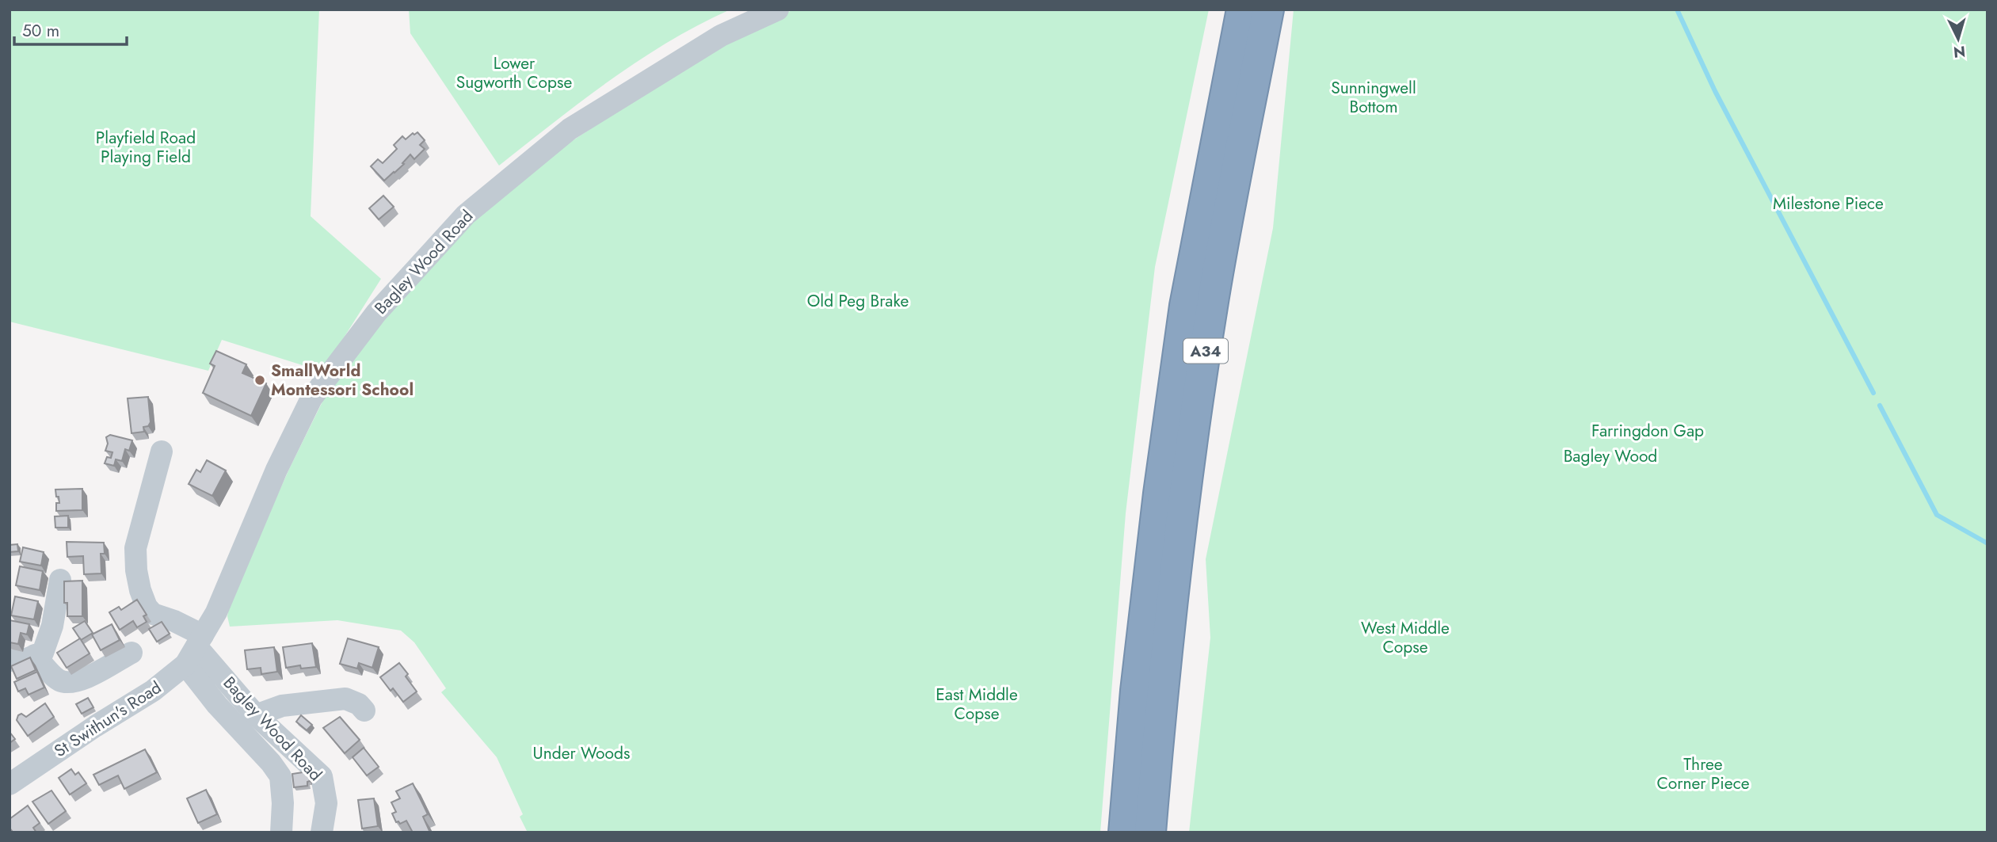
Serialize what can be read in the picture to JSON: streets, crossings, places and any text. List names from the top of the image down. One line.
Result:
{"streets":{"highway":["A34"],"street":["Bagley Wood Road","St Swithun's Road"]},"crossings":[["Bagley Wood Road","St Swithun's Road"]],"parks":["Lower Sugworth Copse","Sunningwell Bottom","Playfield Road Playing Field","Milestone Piece","Old Peg Brake","Farringdon Gap","Bagley Wood","West Middle Copse","East Middle Copse","Under Woods","Three Corner Piece"],"places":["SmallWorld Montessori School"],"scale_bar":"50 m","north":"bottom"}
